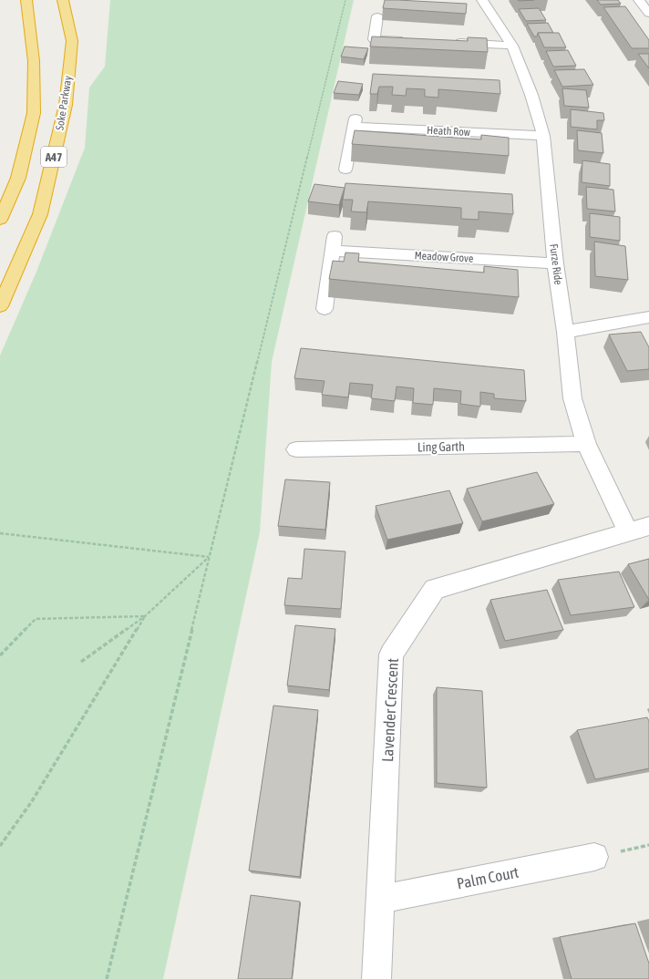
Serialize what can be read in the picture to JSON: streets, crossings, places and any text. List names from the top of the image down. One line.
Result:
{"streets":{"highway":["Soke Parkway","A47"],"street":["Heath Row","Meadow Grove","Furze Ride","Ling Garth","Lavender Crescent","Palm Court"]},"crossings":[["Heath Row","Furze Ride"],["Meadow Grove","Furze Ride"],["Furze Ride","Ling Garth"],["Furze Ride","Lavender Crescent"],["Lavender Crescent","Palm Court"]]}
